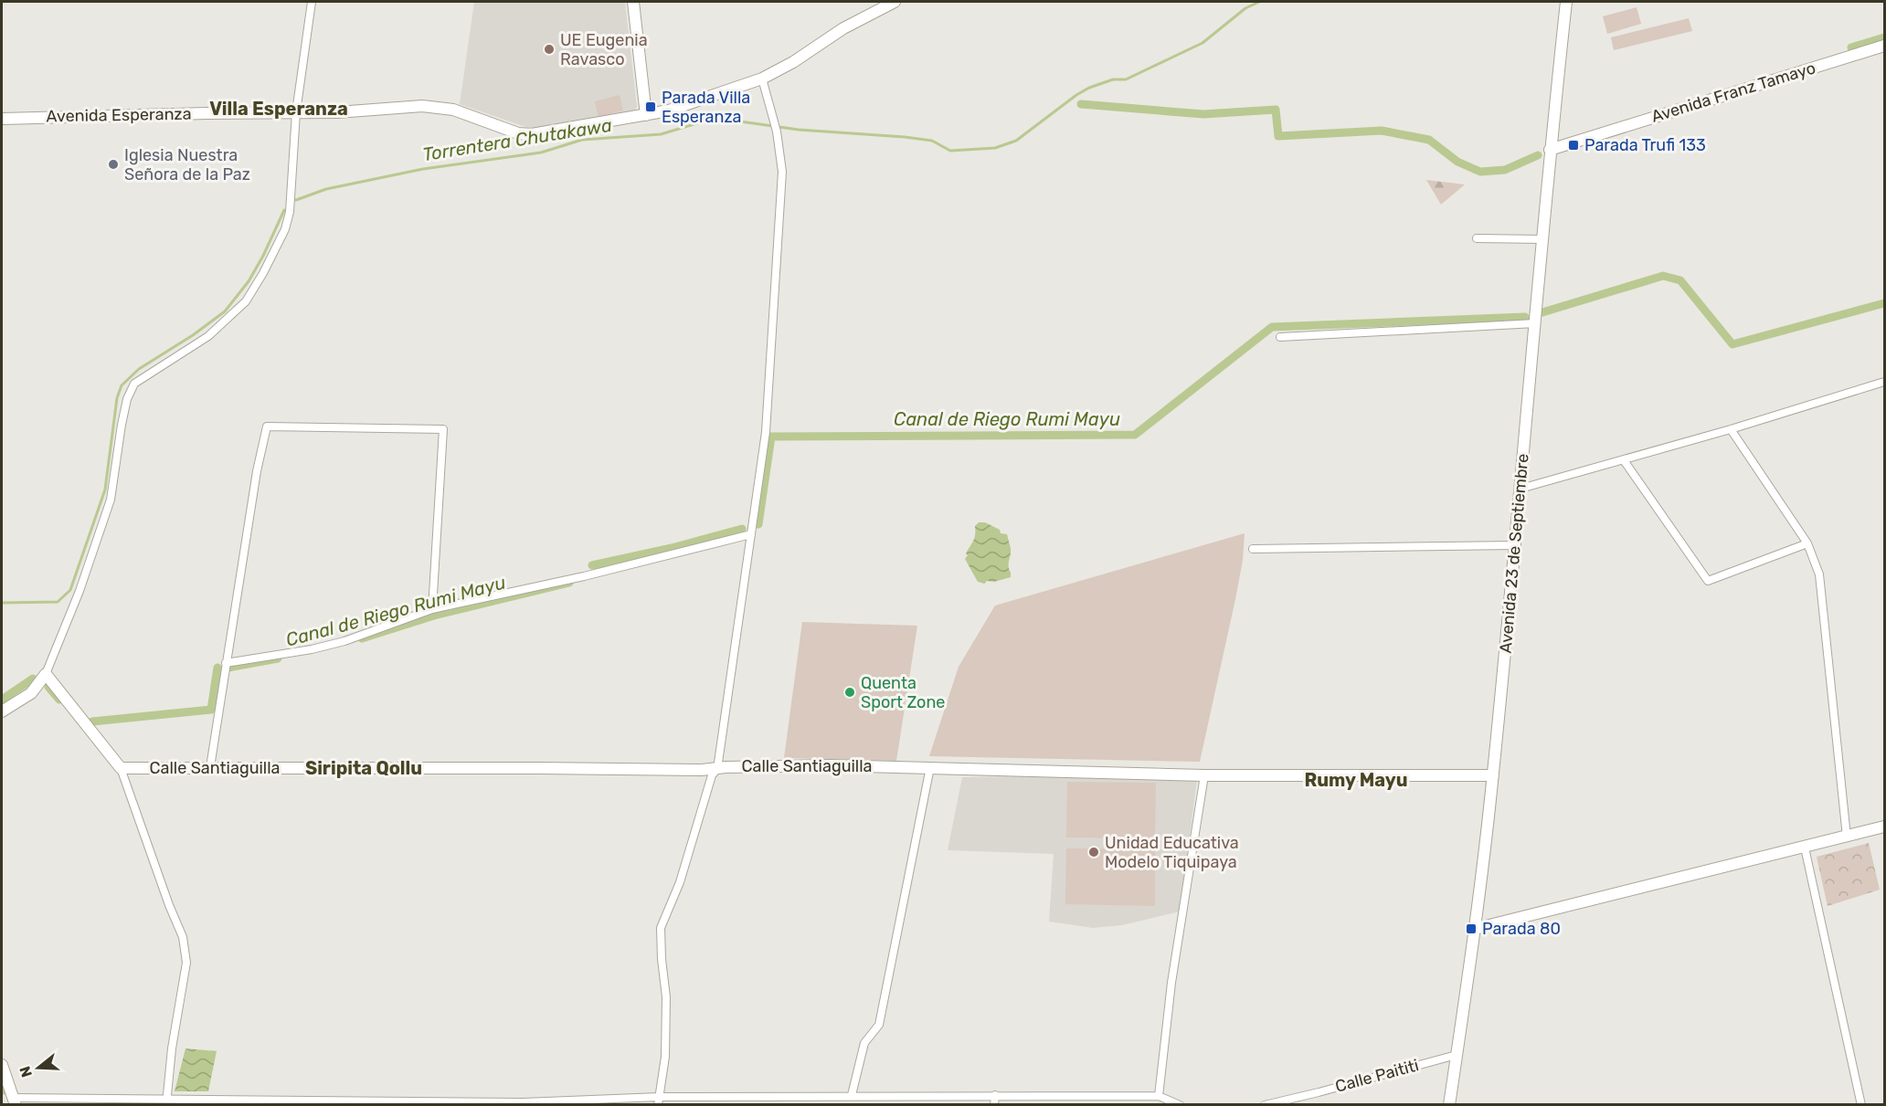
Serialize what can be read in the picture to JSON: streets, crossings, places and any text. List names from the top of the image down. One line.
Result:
{"streets":{"main road":["Avenida Franz Tamayo","Avenida Esperanza","Avenida 23 de Septiembre","Calle Santiaguilla"],"street":["Calle Paititi"]},"crossings":[["Avenida Franz Tamayo","Avenida 23 de Septiembre"],["Avenida 23 de Septiembre","Calle Santiaguilla"],["Avenida 23 de Septiembre","Calle Paititi"]],"districts":["Villa Esperanza","Siripita Qollu","Rumy Mayu"],"water":["Torrentera Chutakawa","Canal de Riego Rumi Mayu"],"places":{"other":["UE Eugenia Ravasco","Iglesia Nuestra Señora de la Paz","Quenta Sport Zone","Unidad Educativa Modelo Tiquipaya"],"transit":["Parada Villa Esperanza","Parada Trufi 133","Parada 80"]},"north":"left"}
